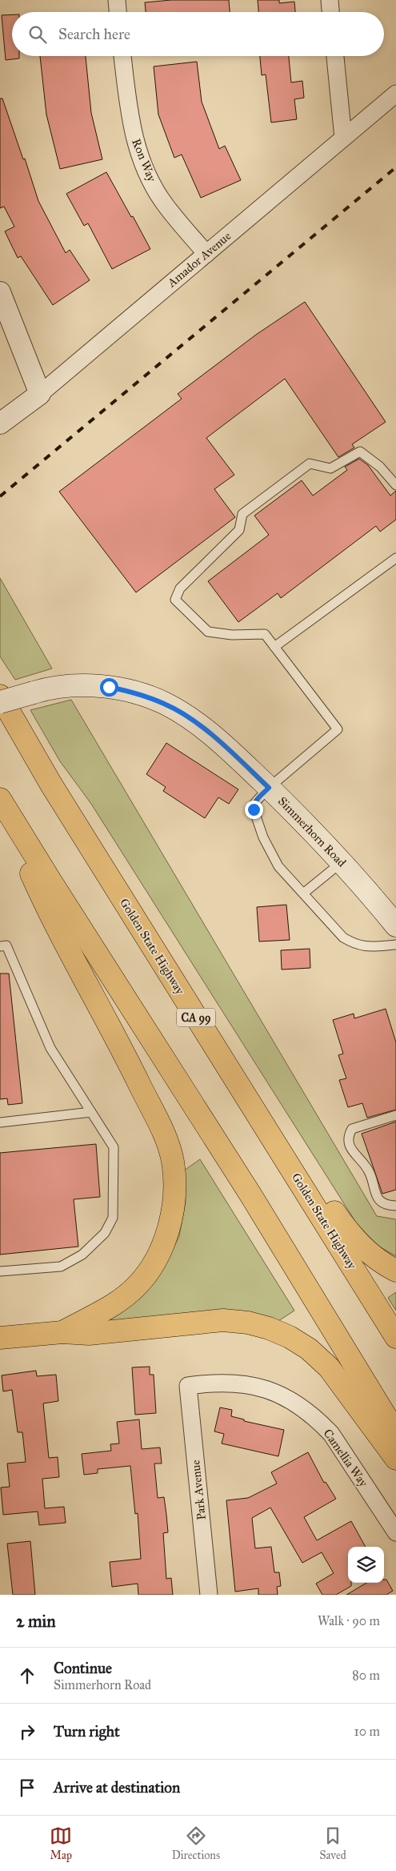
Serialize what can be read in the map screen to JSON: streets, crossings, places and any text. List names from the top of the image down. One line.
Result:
{"streets":{"highway":["Golden State Highway","CA 99"],"main road":["Simmerhorn Road"],"street":["Ron Way","Amador Avenue","Camellia Way","Park Avenue"]},"crossings":[["Ron Way","Amador Avenue"],["Camellia Way","Park Avenue"]],"page":{"search":"Search here","heading":["2 min","Walk · 90 m"],"list":[["Continue","Simmerhorn Road","80 m"],["Turn right","10 m"],"Arrive at destination"],"nav":["Map","Directions","Saved"]}}
